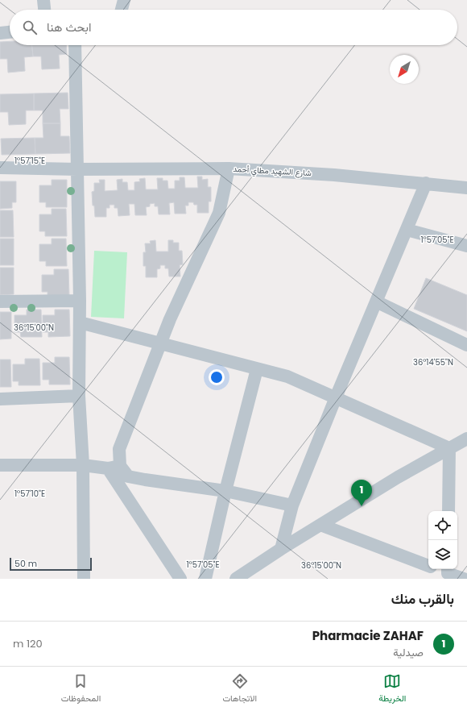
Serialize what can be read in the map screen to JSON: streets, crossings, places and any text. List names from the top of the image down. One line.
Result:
{"streets":{"street":["شارع الشهيد مطاي أحمد"]},"scale_bar":"50 m","north":"bottom left","page":{"search":"ابحث هنا","pins":"1","scale":"50 m","heading":"بالقرب منك","list":[{"mark":"1","name":"Pharmacie ZAHAF","note":"صيدلية","value":"120 m"}],"nav":["الخريطة","الاتجاهات","المحفوظات"]},"coordinates":["1°57'15\"E","1°57'05\"E","36°15'00\"N","36°14'55\"N","1°57'10\"E"]}
